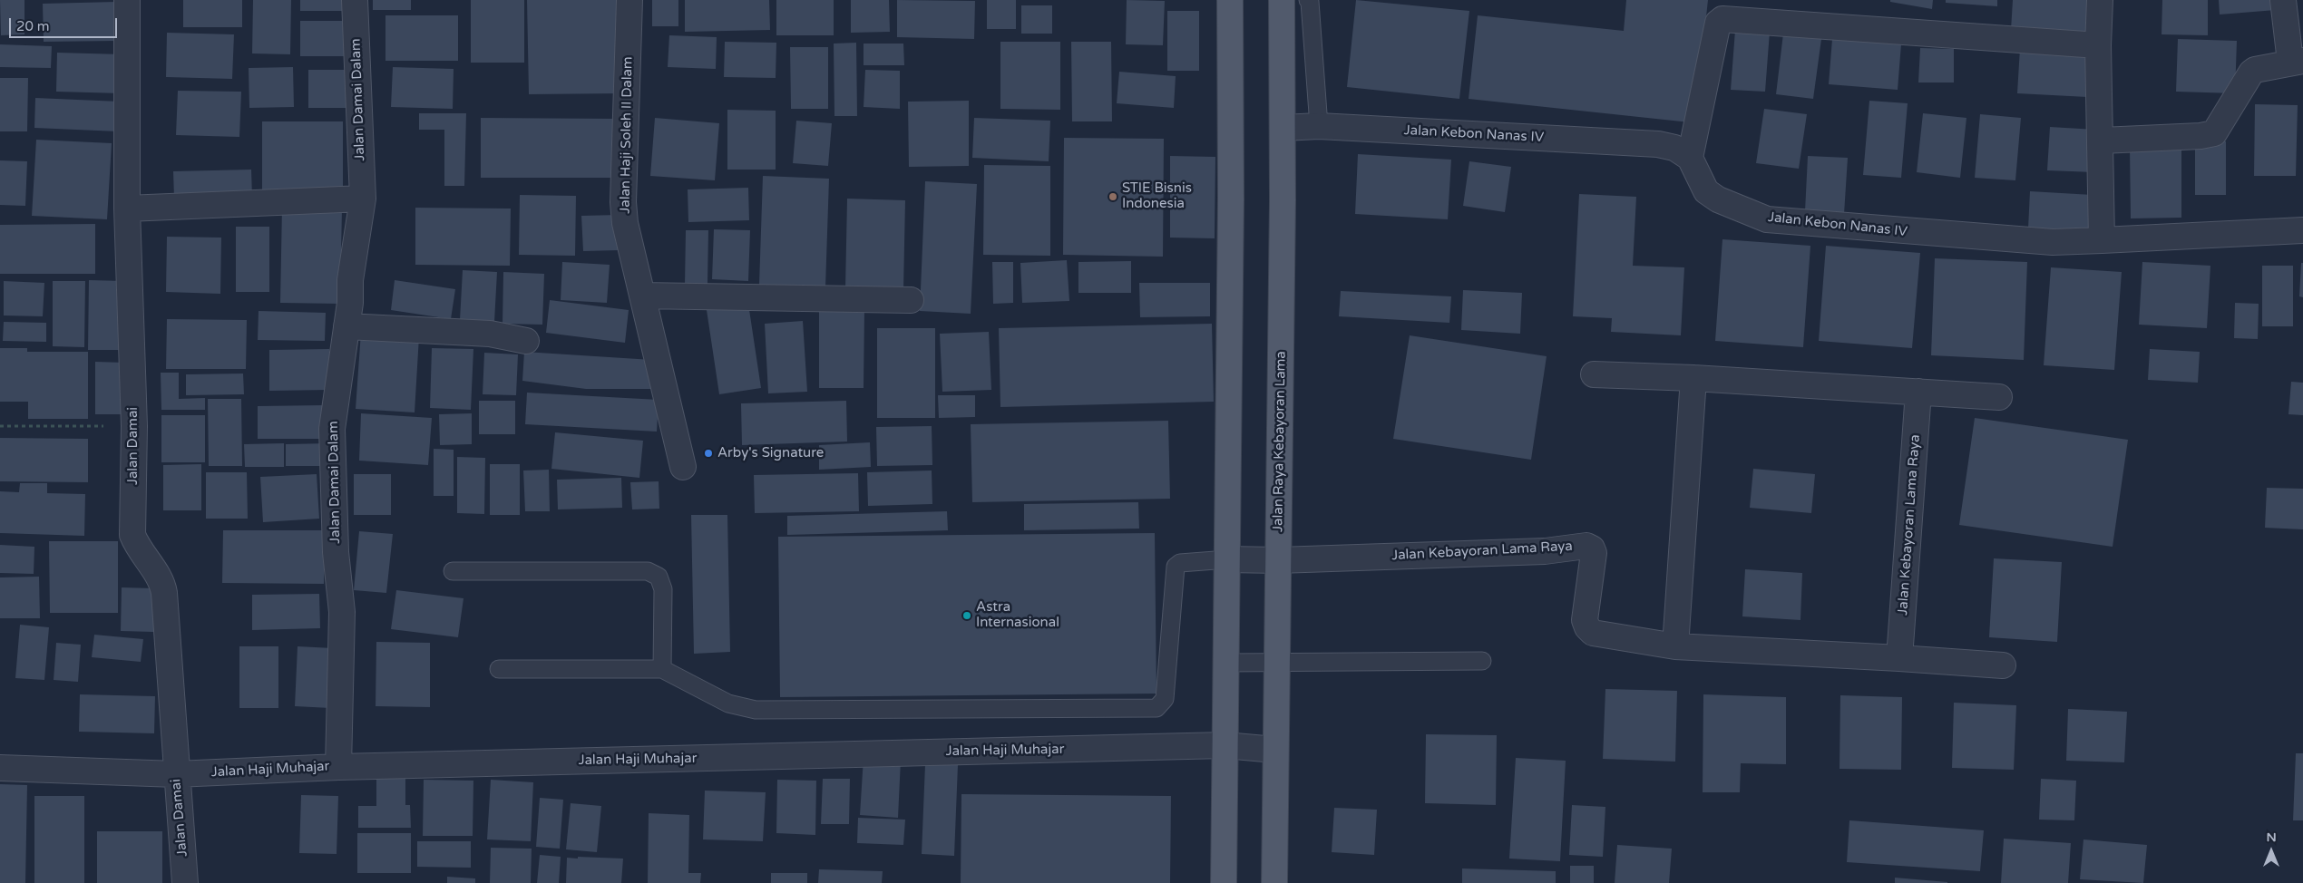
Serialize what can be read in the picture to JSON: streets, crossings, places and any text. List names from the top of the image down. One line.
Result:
{"streets":{"main road":["Jalan Raya Kebayoran Lama"],"street":["Jalan Damai Dalam","Jalan Kebon Nanas IV","Jalan Haji Soleh II Dalam","Jalan Damai","Jalan Kebayoran Lama Raya","Jalan Haji Muhajar"]},"crossings":[["Jalan Damai Dalam","Jalan Haji Muhajar"],["Jalan Kebon Nanas IV","Jalan Raya Kebayoran Lama"],["Jalan Raya Kebayoran Lama","Jalan Kebayoran Lama Raya"],["Jalan Raya Kebayoran Lama","Jalan Haji Muhajar"],["Jalan Damai","Jalan Haji Muhajar"]],"places":["STIE Bisnis Indonesia","Arby's Signature","Astra Internasional"],"scale_bar":"20 m","north":"top"}
